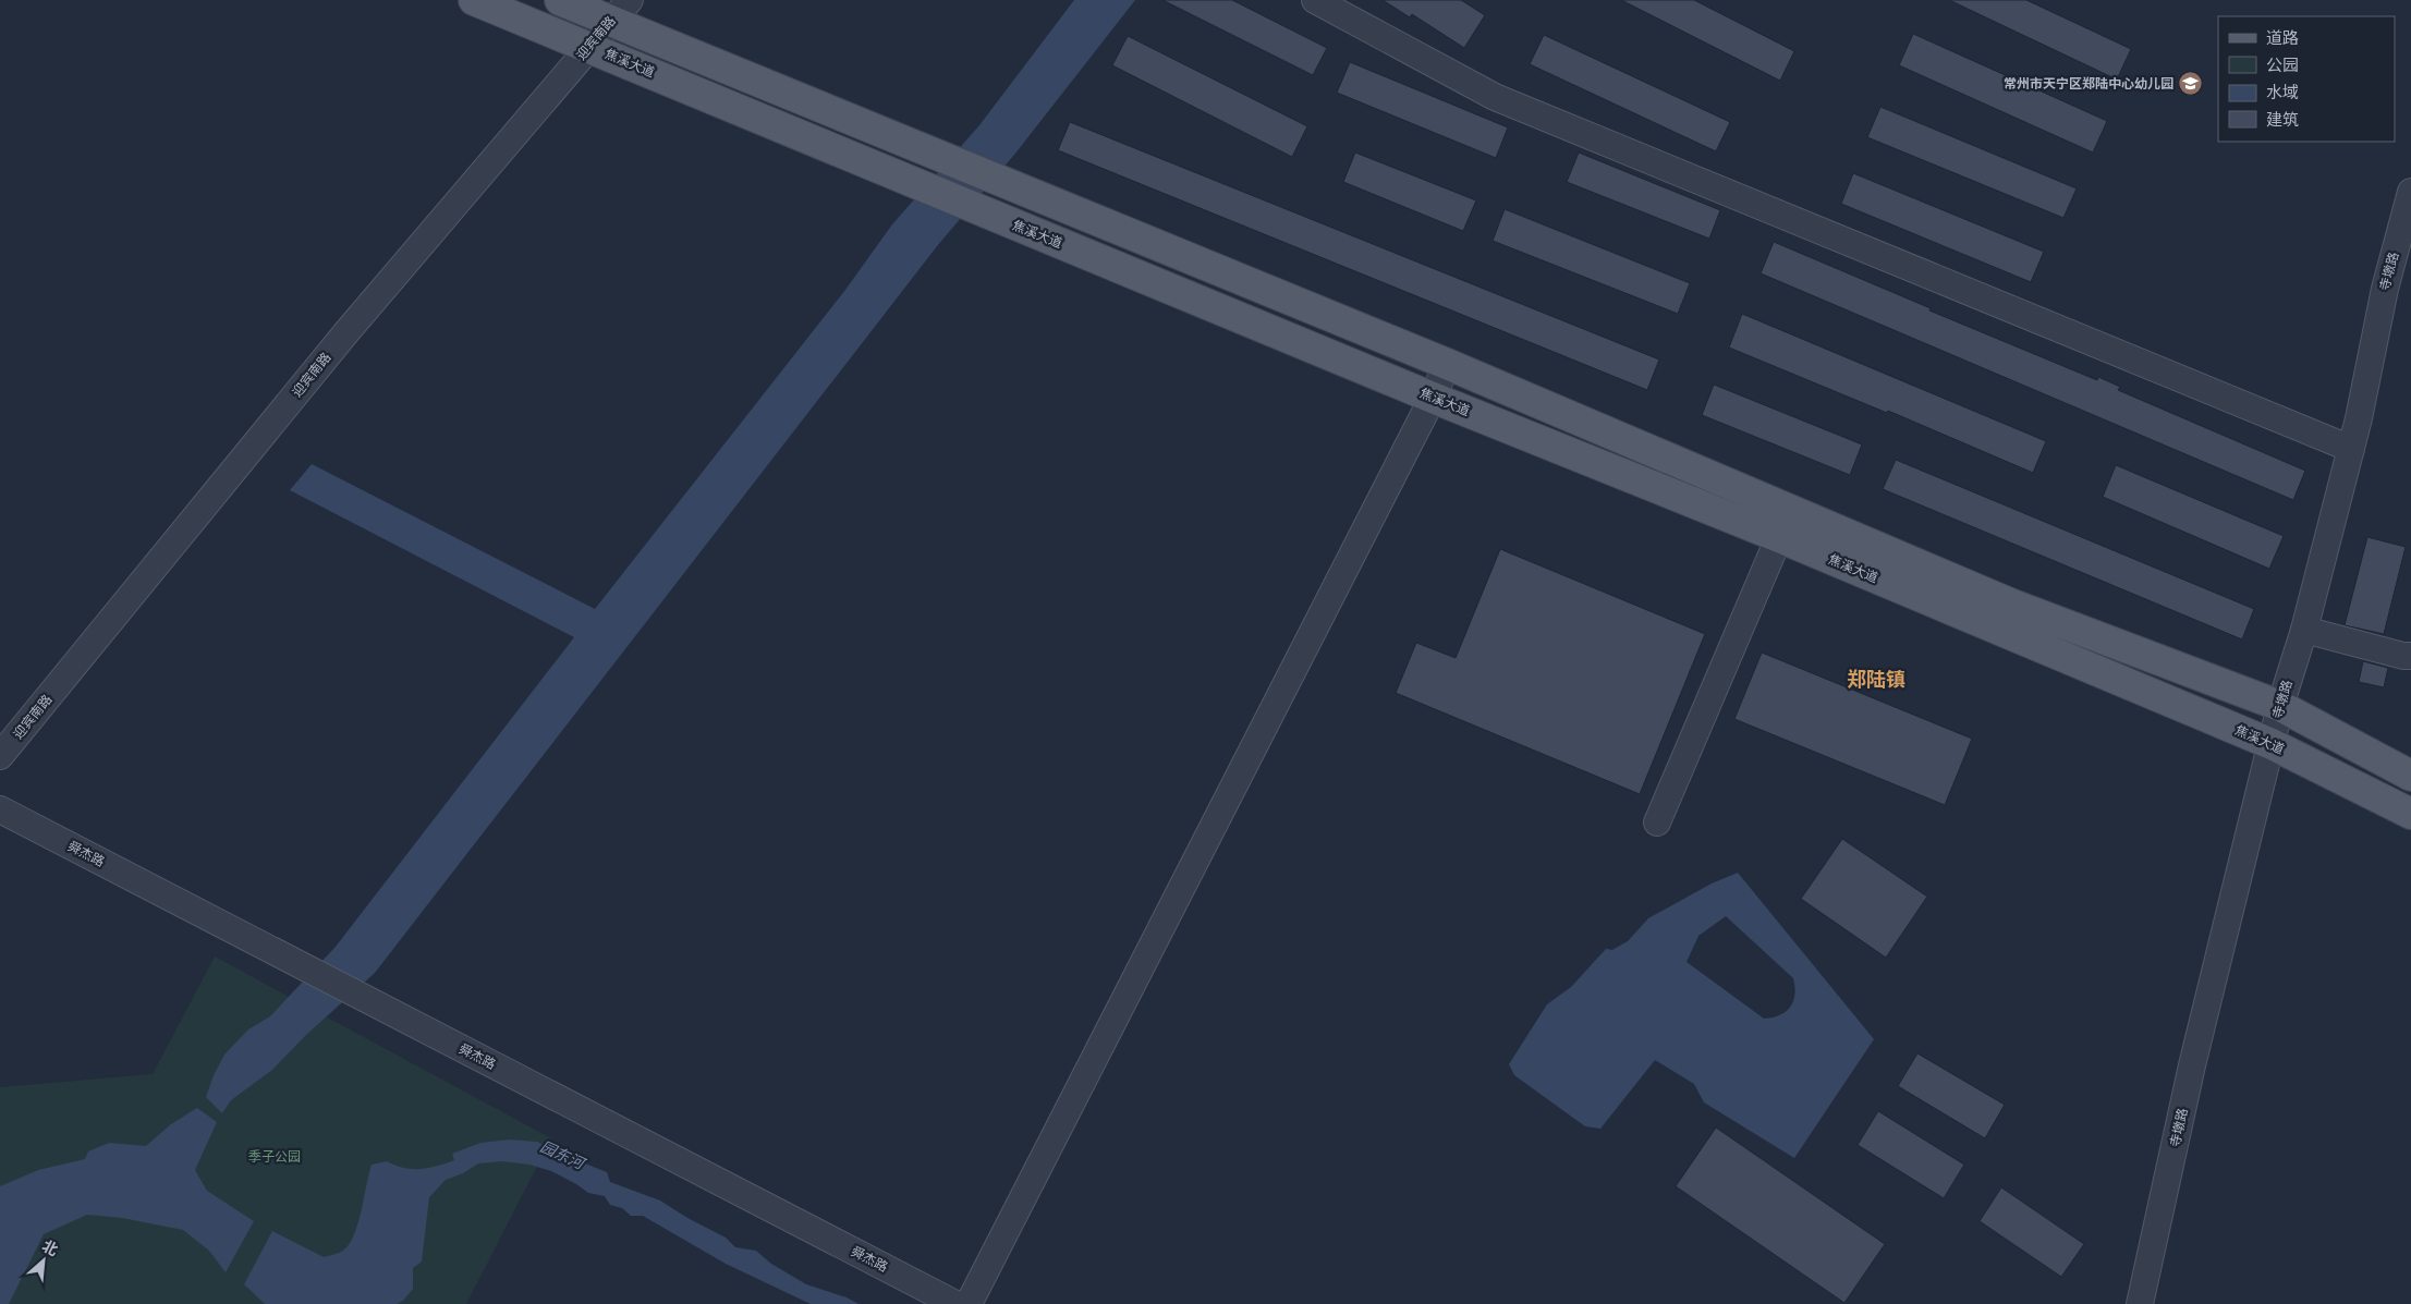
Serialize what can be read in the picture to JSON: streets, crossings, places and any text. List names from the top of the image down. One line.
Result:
{"streets":{"main road":["焦溪大道"],"street":["迎宾南路","寺墩路","舜杰路"]},"crossings":[["迎宾南路","焦溪大道"],["焦溪大道","寺墩路"]],"districts":["郑陆镇"],"water":["园东河"],"parks":["季子公园"],"places":{"school or university":["常州市天宁区郑陆中心幼儿园"]},"legend":["道路","公园","水域","建筑"],"north":"top right"}
